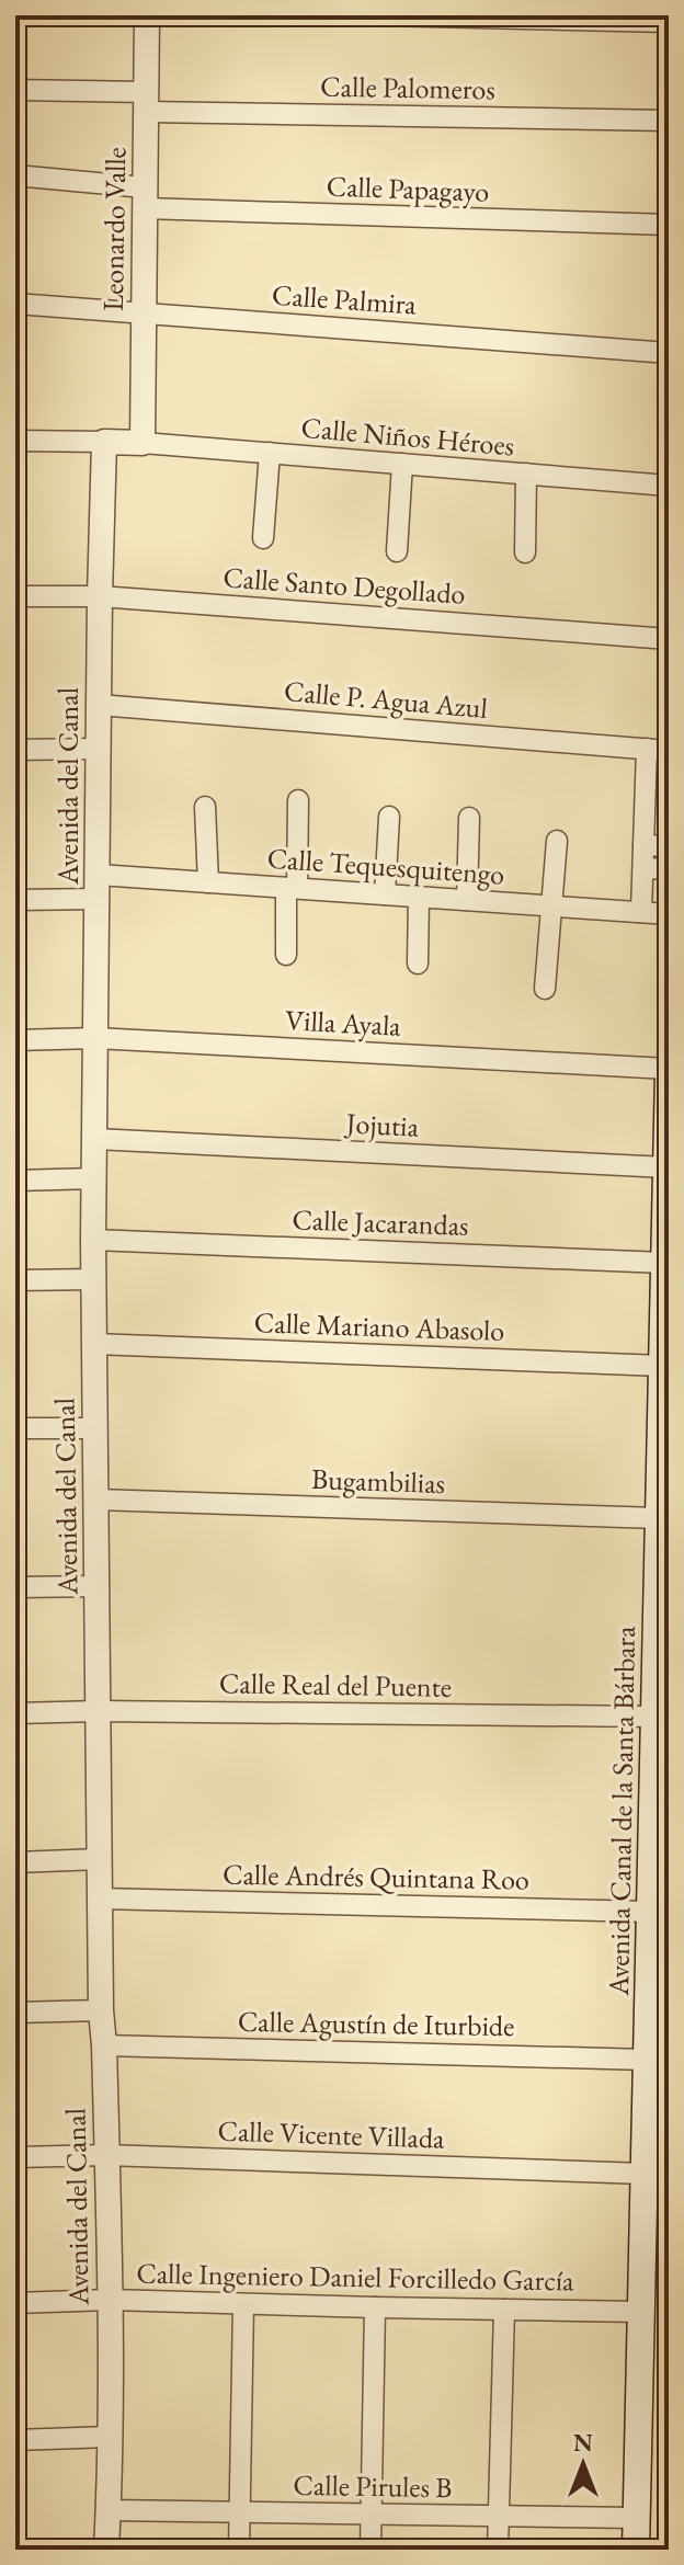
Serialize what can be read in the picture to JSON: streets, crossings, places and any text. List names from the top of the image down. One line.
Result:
{"streets":{"main road":["Avenida Canal de la Santa Bárbara"],"street":["Calle Palomeros","Calle Papagayo","Leonardo Valle","Calle Palmira","Calle Niños Héroes","Calle Santo Degollado","Calle P. Agua Azul","Avenida del Canal","Calle Tequesquitengo","Villa Ayala","Jojutia","Calle Jacarandas","Calle Mariano Abasolo","Bugambilias","Calle Real del Puente","Calle Andrés Quintana Roo","Calle Agustín de Iturbide","Calle Vicente Villada","Calle Ingeniero Daniel Forcilledo García","Calle Pirules B"]},"crossings":[["Calle Palomeros","Leonardo Valle"],["Calle Papagayo","Leonardo Valle"],["Leonardo Valle","Calle Palmira"],["Leonardo Valle","Calle Niños Héroes"],["Calle Santo Degollado","Avenida del Canal"],["Calle P. Agua Azul","Avenida del Canal"],["Avenida del Canal","Calle Tequesquitengo"],["Avenida del Canal","Villa Ayala"],["Avenida del Canal","Jojutia"],["Avenida del Canal","Calle Jacarandas"],["Avenida del Canal","Calle Mariano Abasolo"],["Avenida del Canal","Bugambilias"],["Avenida del Canal","Calle Real del Puente"],["Avenida del Canal","Calle Andrés Quintana Roo"],["Avenida del Canal","Calle Agustín de Iturbide"],["Avenida del Canal","Calle Vicente Villada"],["Avenida del Canal","Calle Ingeniero Daniel Forcilledo García"],["Avenida del Canal","Calle Pirules B"],["Villa Ayala","Avenida Canal de la Santa Bárbara"],["Jojutia","Avenida Canal de la Santa Bárbara"],["Calle Jacarandas","Avenida Canal de la Santa Bárbara"],["Calle Mariano Abasolo","Avenida Canal de la Santa Bárbara"],["Bugambilias","Avenida Canal de la Santa Bárbara"],["Calle Real del Puente","Avenida Canal de la Santa Bárbara"],["Avenida Canal de la Santa Bárbara","Calle Andrés Quintana Roo"],["Avenida Canal de la Santa Bárbara","Calle Agustín de Iturbide"],["Avenida Canal de la Santa Bárbara","Calle Vicente Villada"],["Avenida Canal de la Santa Bárbara","Calle Ingeniero Daniel Forcilledo García"],["Avenida Canal de la Santa Bárbara","Calle Pirules B"]],"north":"top"}
